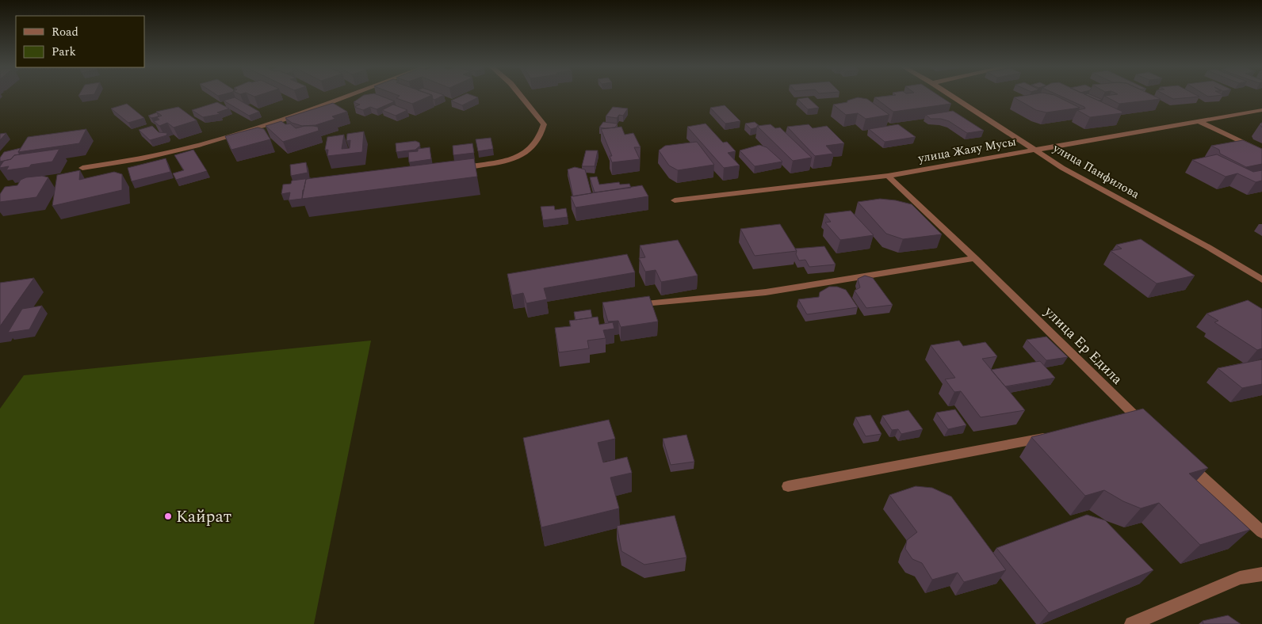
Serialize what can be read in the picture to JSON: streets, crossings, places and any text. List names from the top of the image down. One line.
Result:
{"streets":{"street":["улица Жаяу Мусы","улица Панфилова","улица Ер Едила"]},"crossings":[["улица Жаяу Мусы","улица Панфилова"],["улица Жаяу Мусы","улица Ер Едила"]],"places":["Кайрат"],"legend":["Road","Park"]}
